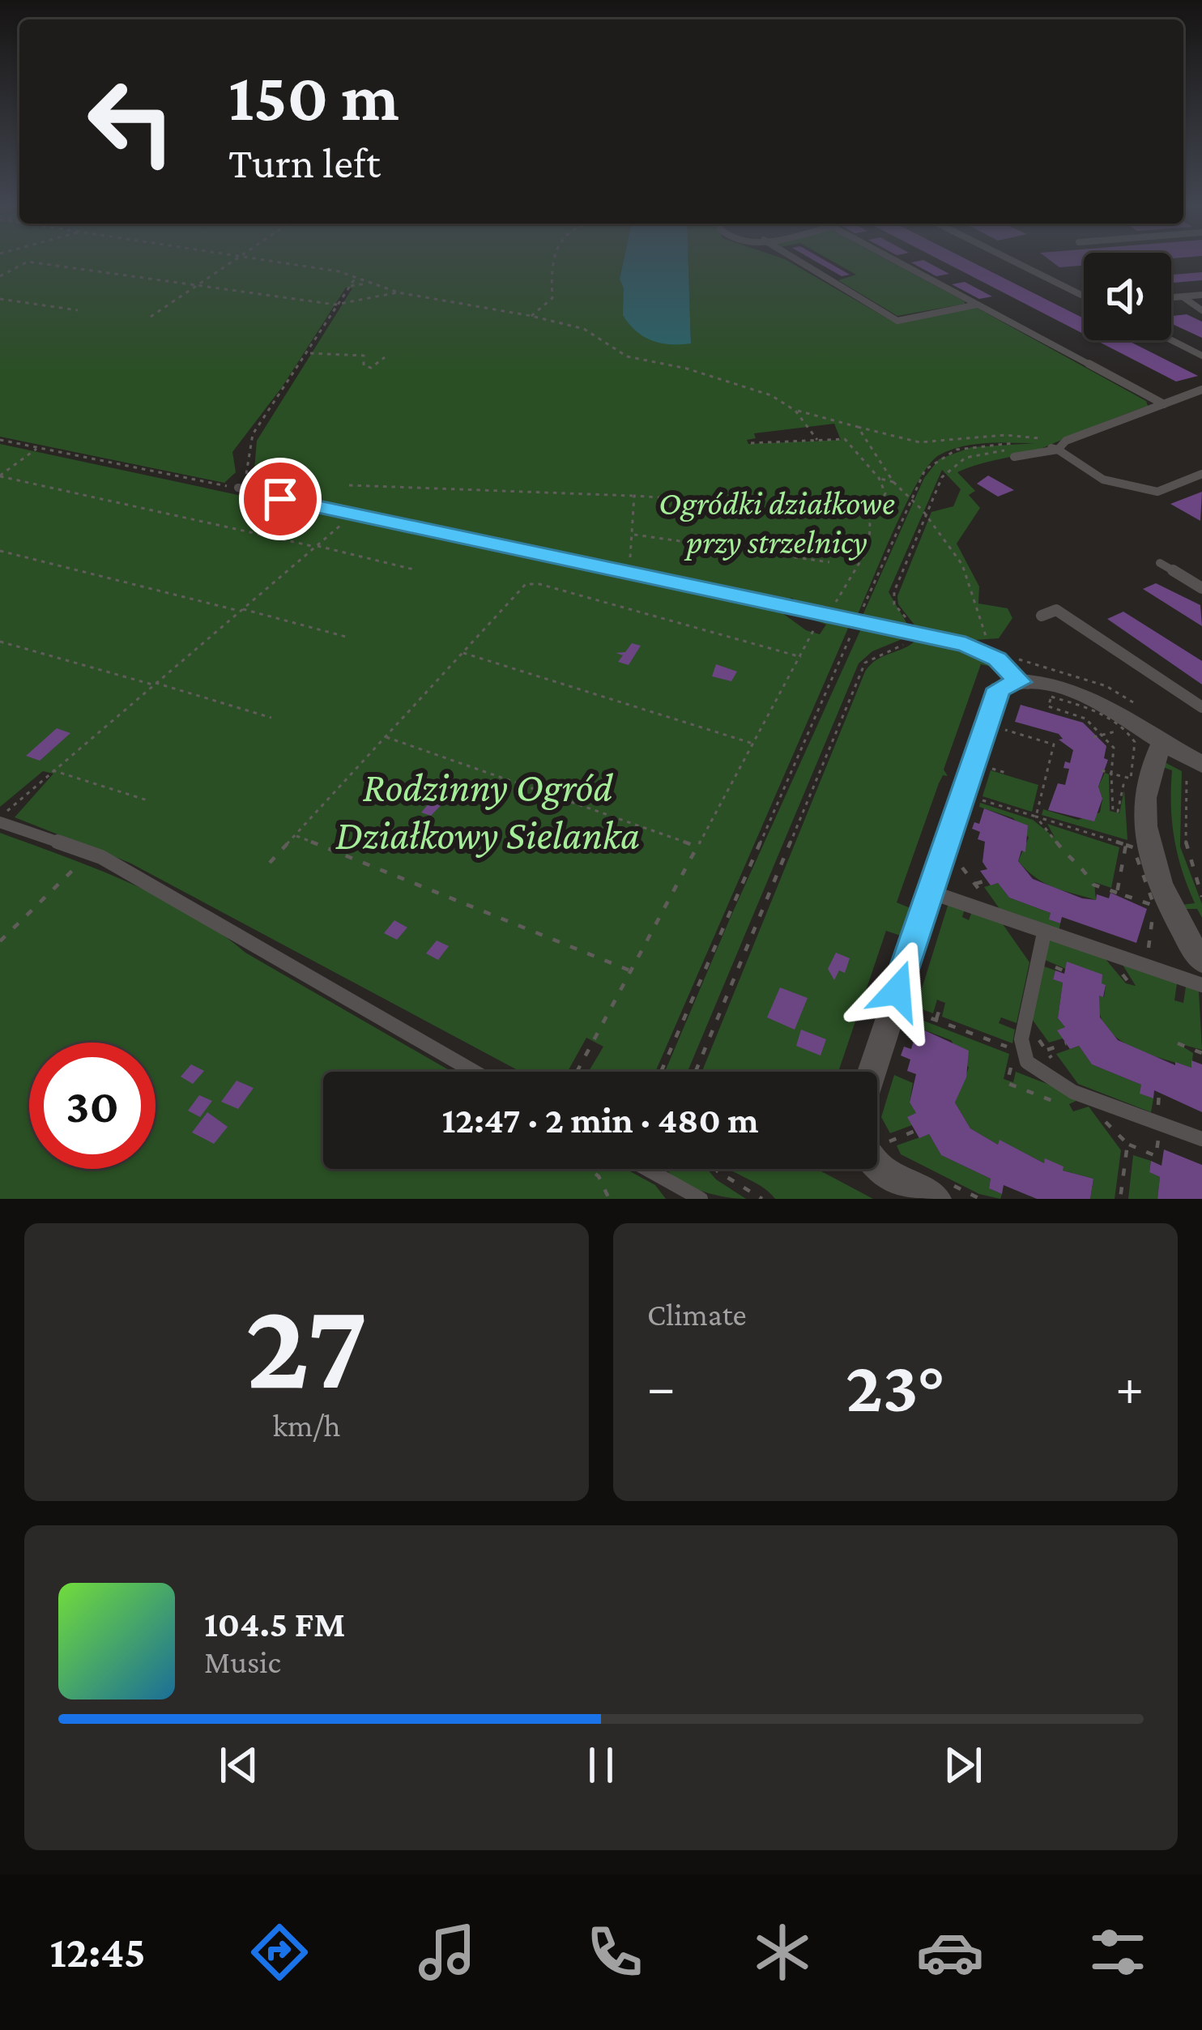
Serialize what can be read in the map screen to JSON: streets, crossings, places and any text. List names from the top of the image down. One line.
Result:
{"parks":["Ogródki działkowe przy strzelnicy","Rodzinny Ogród Działkowy Sielanka"],"page":{"turn":["150 m","Turn left"],"limit":"30","trip":"12:47 · 2 min · 480 m","tile":[["27","km/h"],"Climate"],"heat":["−","23°","+"],"song":["104.5 FM","Music"],"tabs":"12:45"}}
